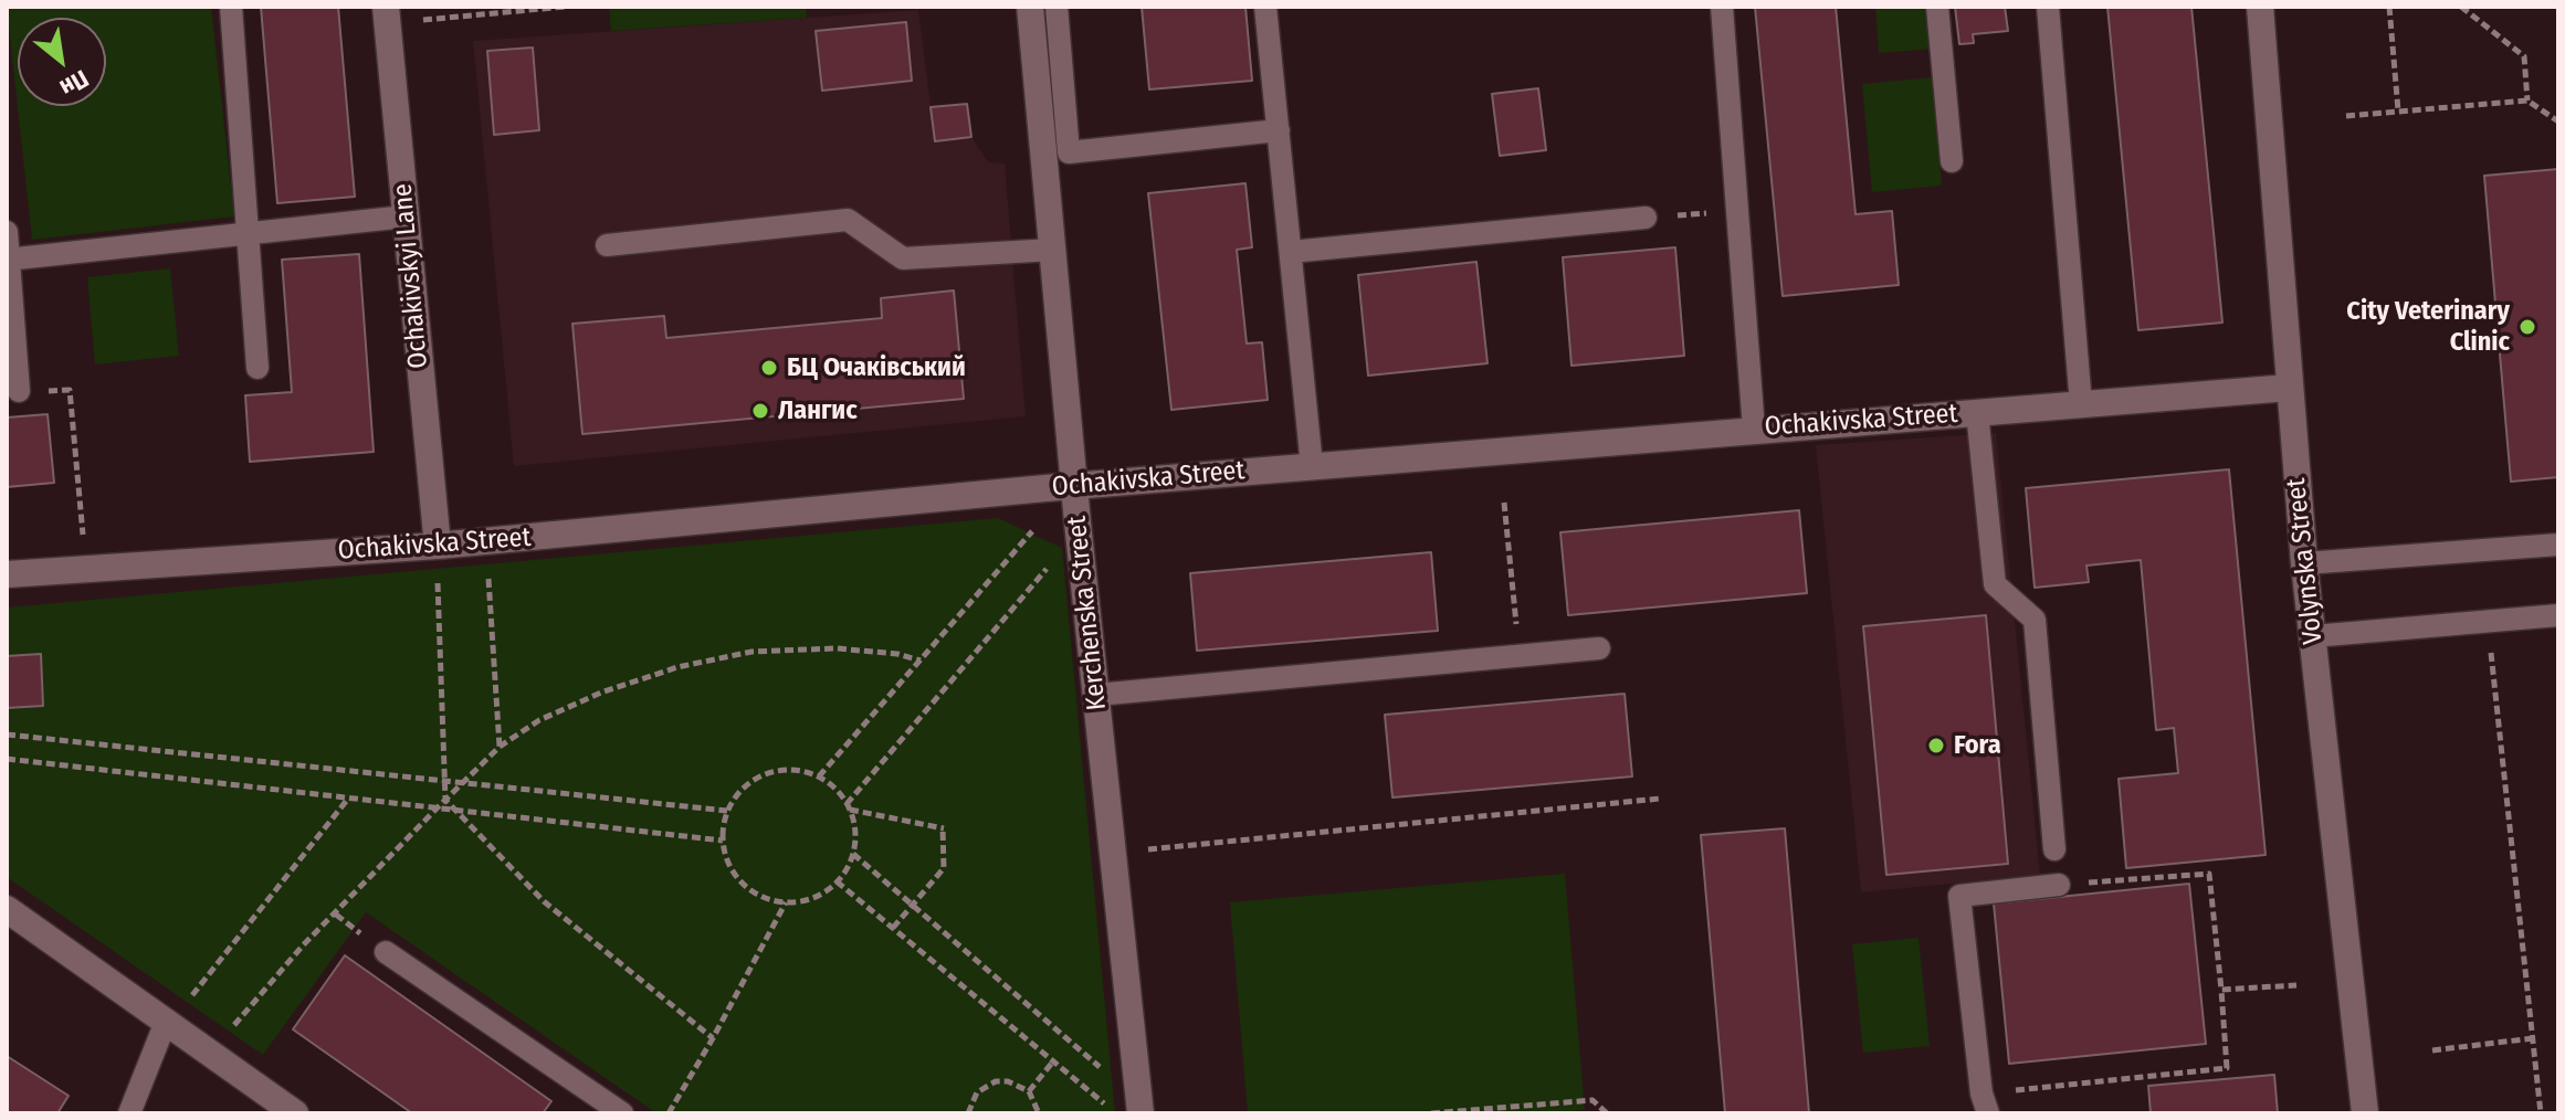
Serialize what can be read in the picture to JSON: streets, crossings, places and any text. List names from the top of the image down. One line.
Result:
{"streets":{"street":["Ochakivskyi Lane","Ochakivska Street","Volynska Street","Kerchenska Street"]},"crossings":[["Ochakivskyi Lane","Ochakivska Street"],["Ochakivska Street","Volynska Street"],["Ochakivska Street","Kerchenska Street"]],"places":["City Veterinary Clinic","БЦ Очаківський","Лангис","Fora"],"north":"bottom right"}
